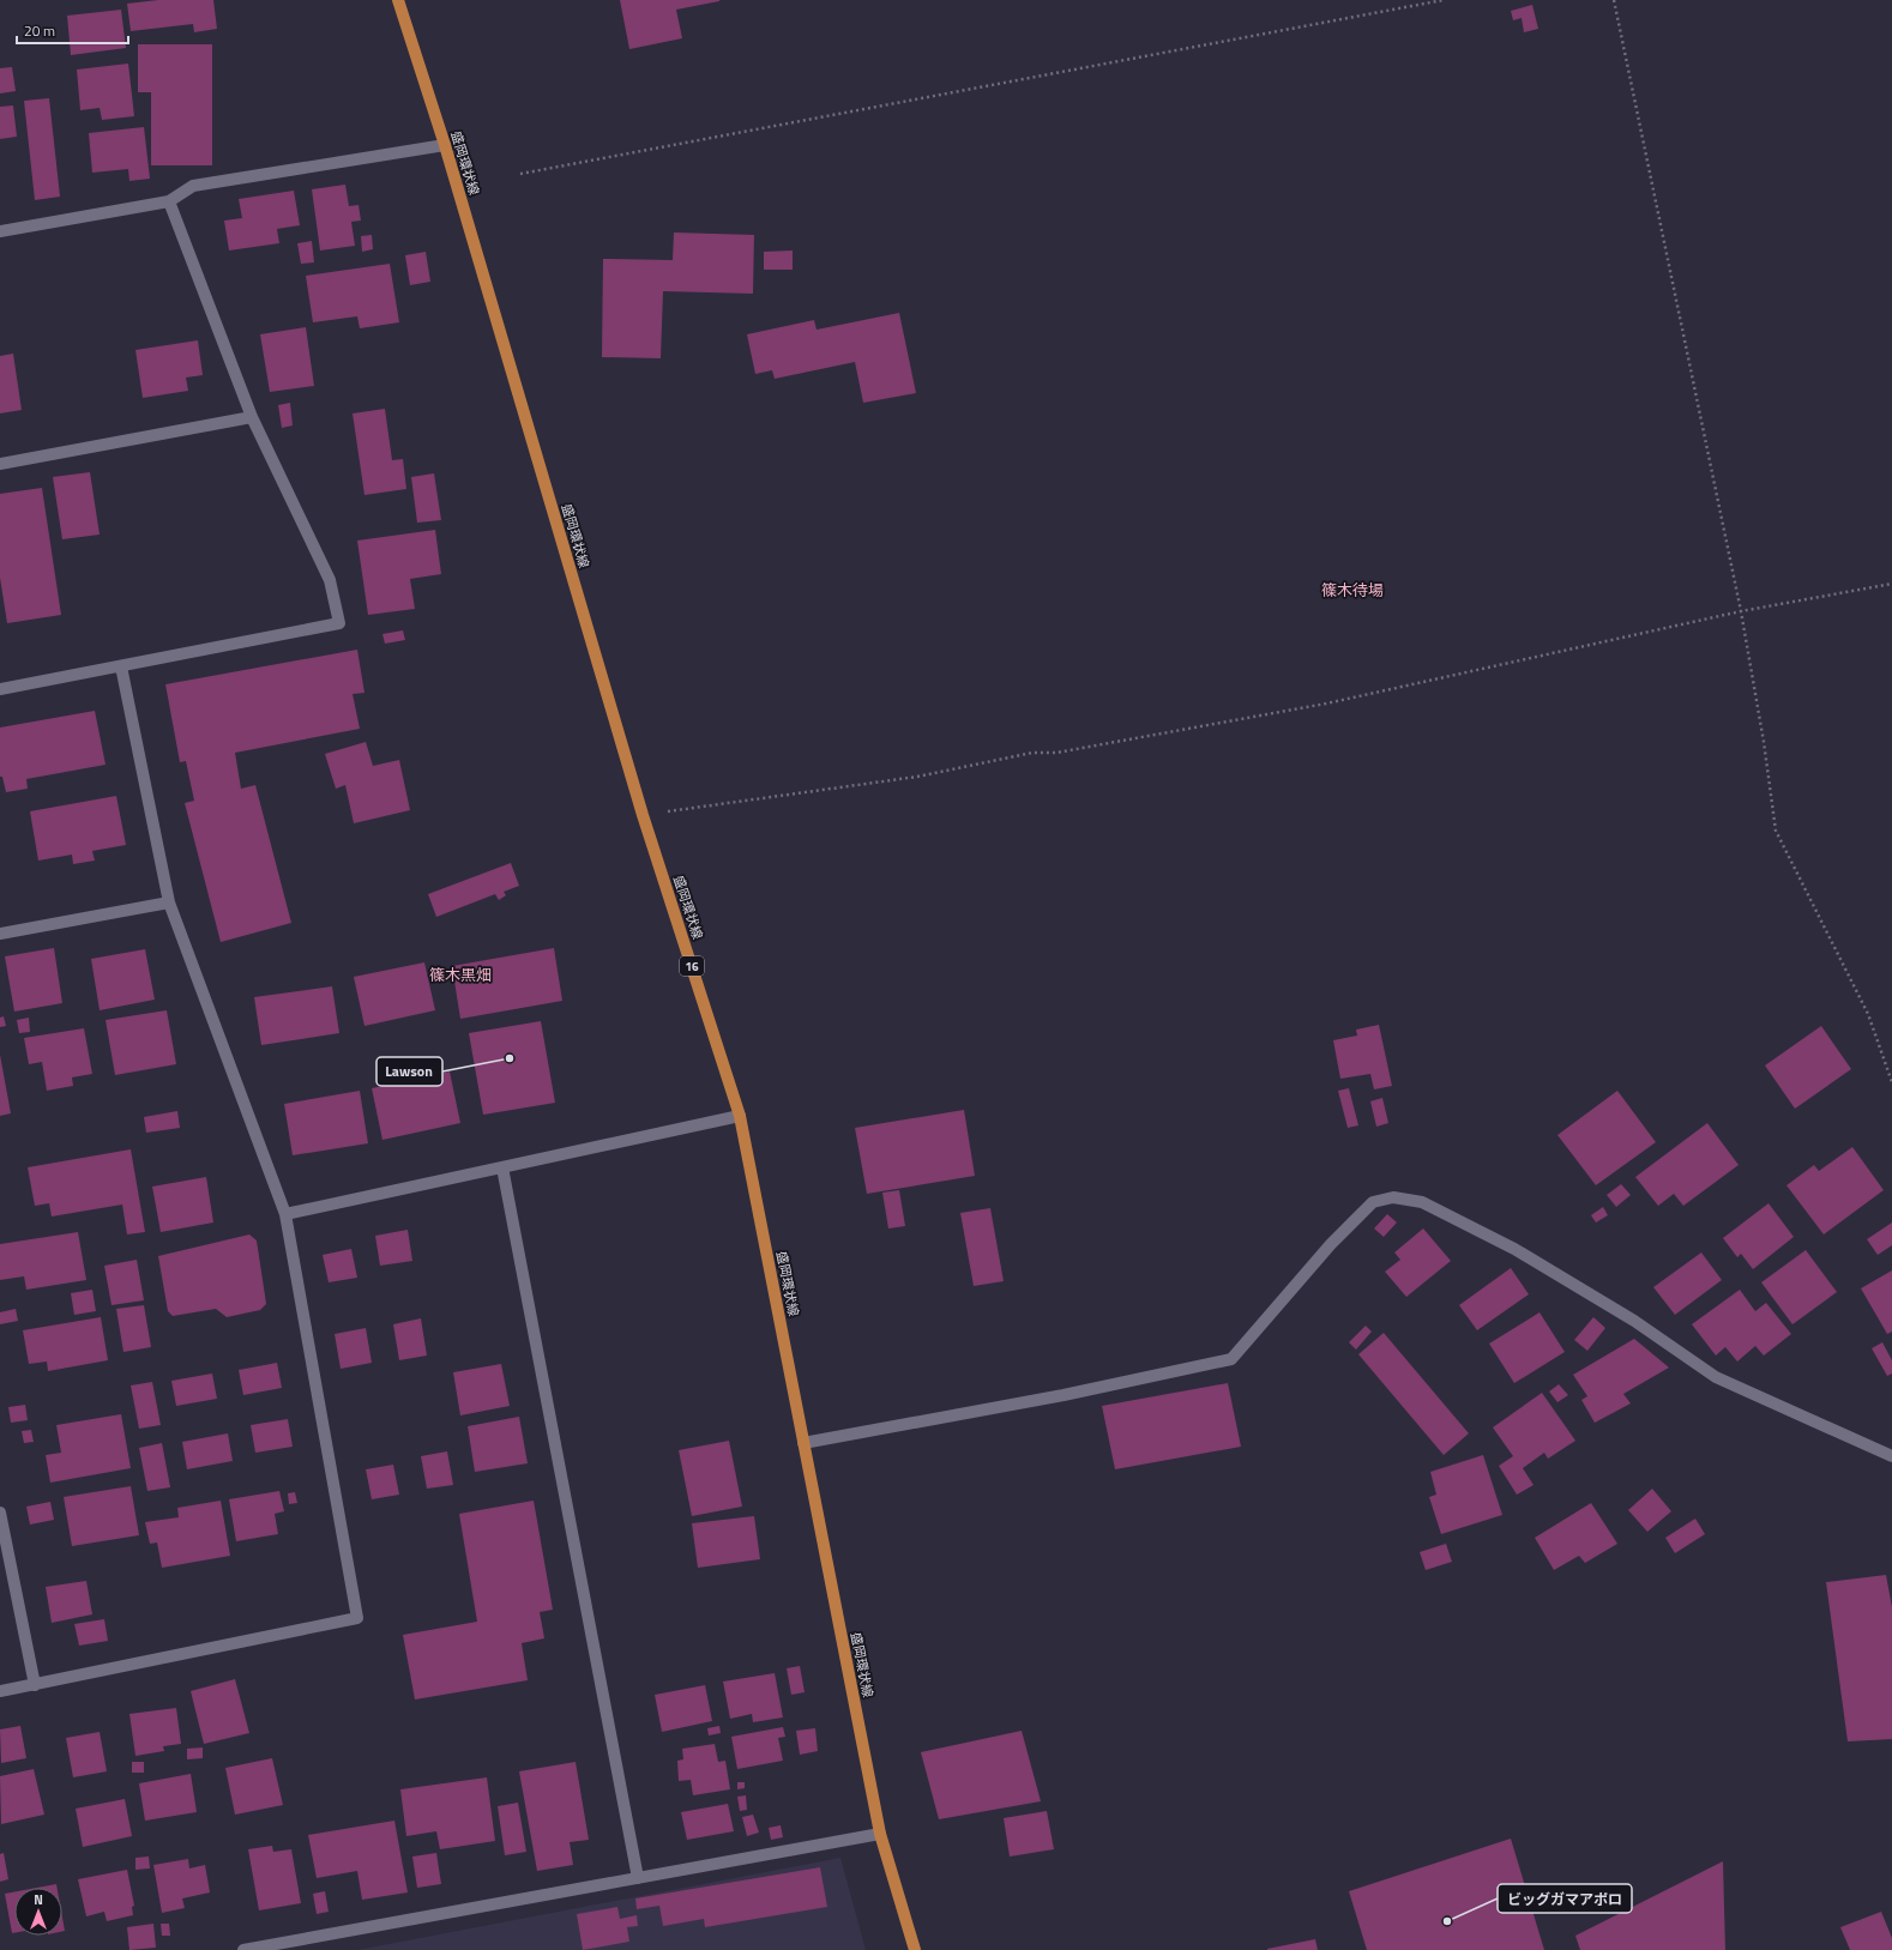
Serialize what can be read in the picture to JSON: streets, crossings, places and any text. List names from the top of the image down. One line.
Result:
{"streets":{"main road":["盛岡環状線","16"]},"districts":["篠木待場","篠木黒畑"],"places":["Lawson","ビッグガマアポロ"],"scale_bar":"20 m","north":"top"}
